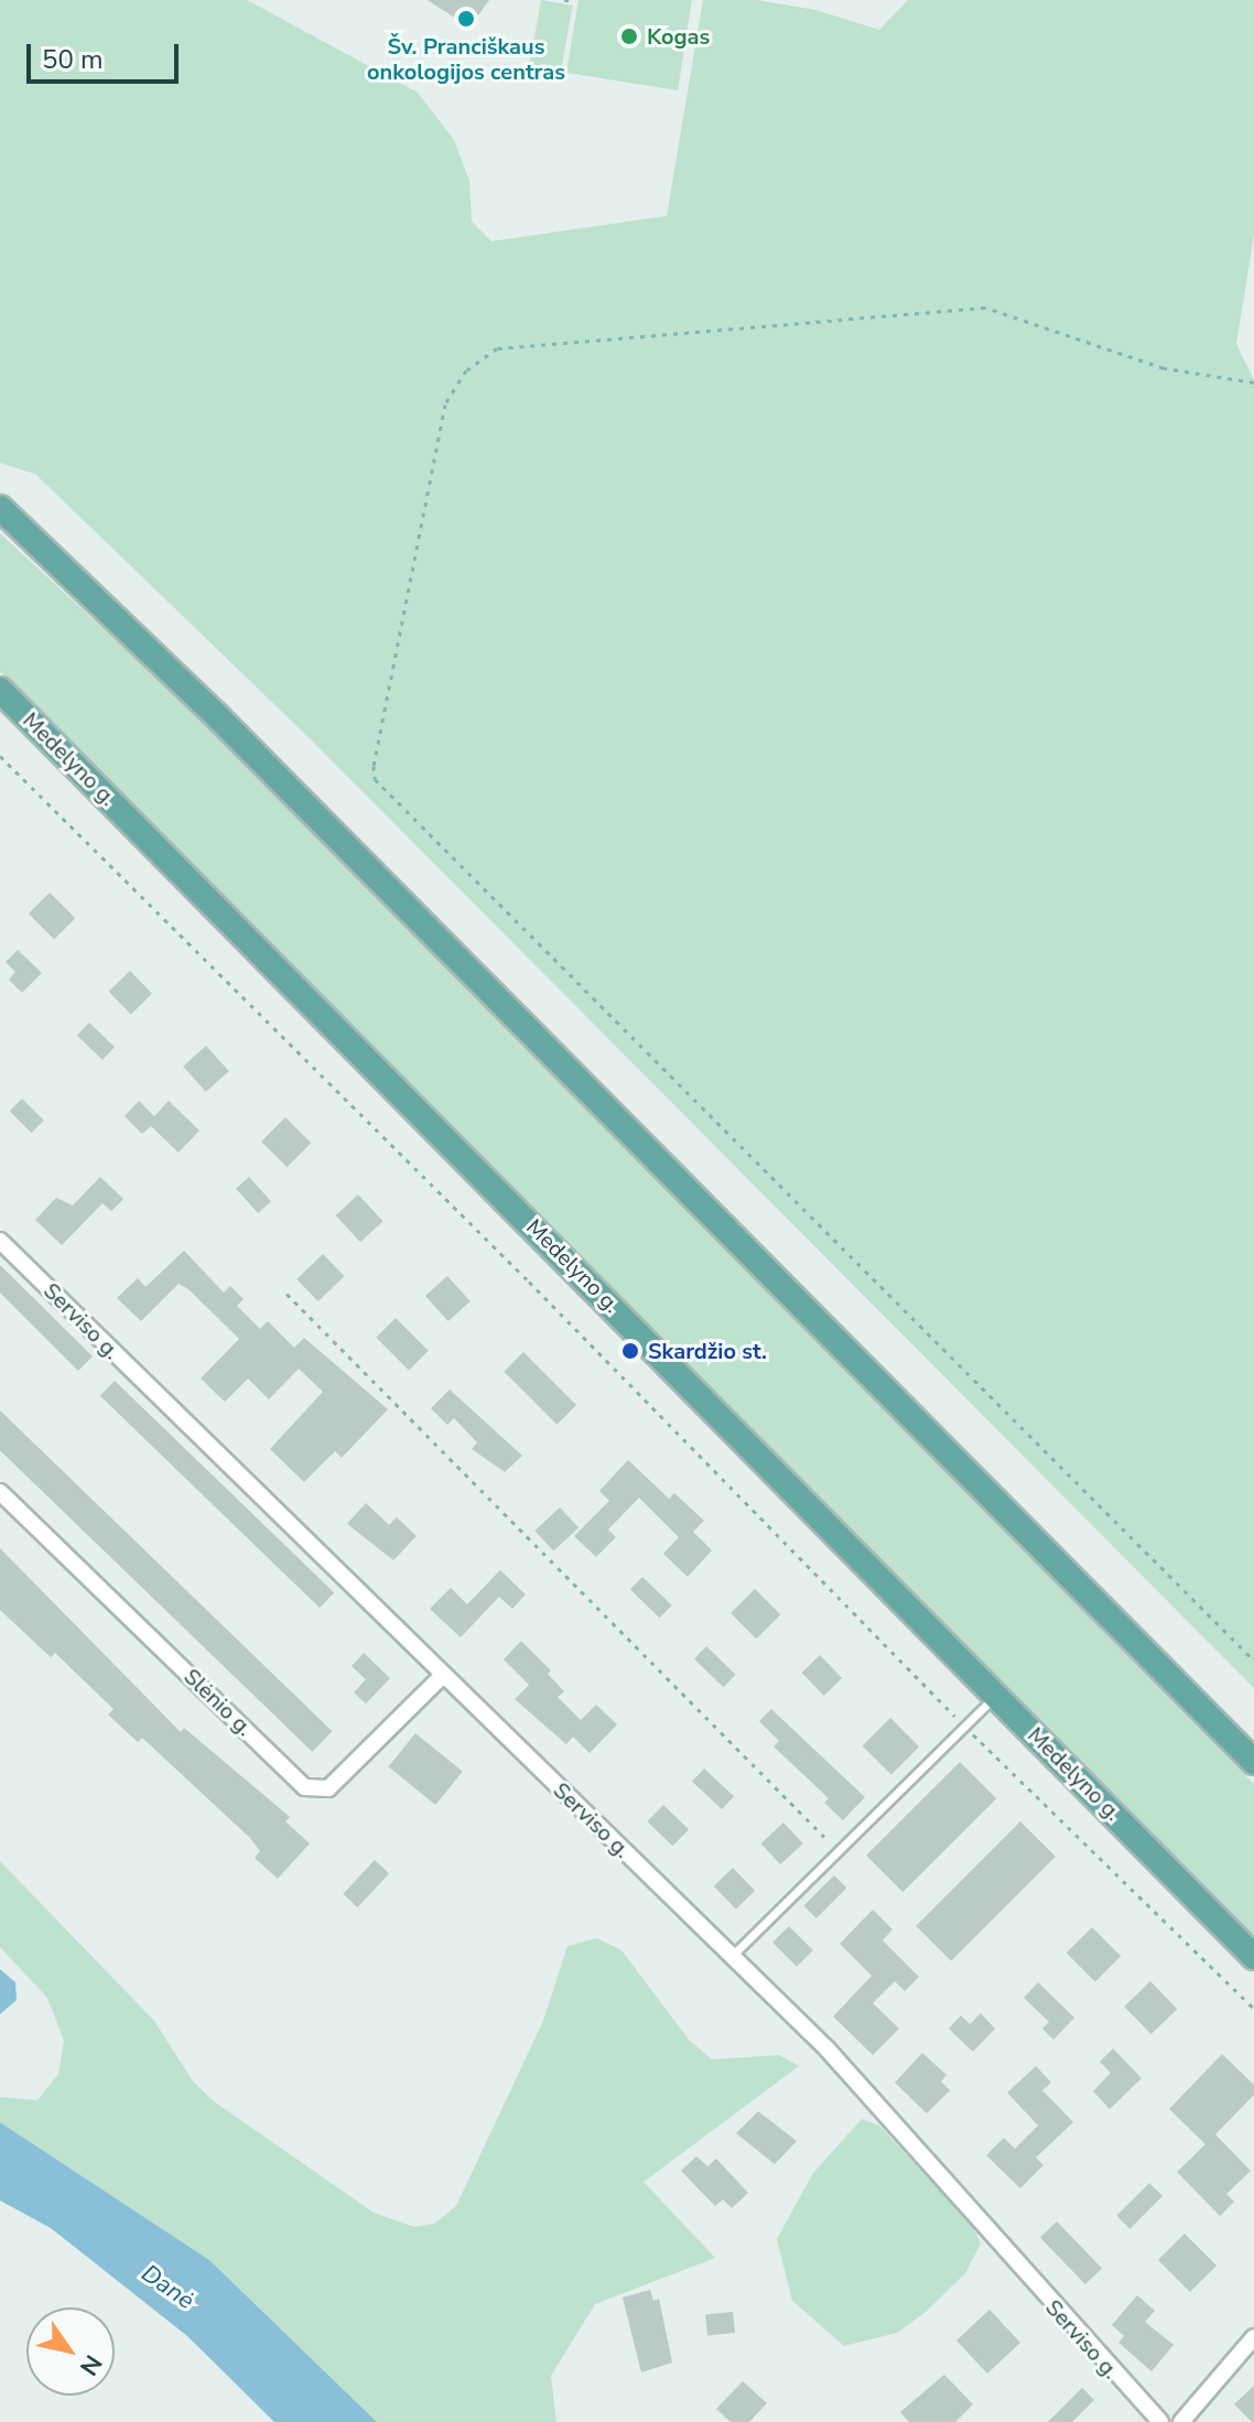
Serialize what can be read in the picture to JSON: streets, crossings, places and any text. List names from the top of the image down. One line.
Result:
{"streets":{"main road":["Medelyno g."],"street":["Serviso g.","Slėnio g."]},"crossings":[["Serviso g.","Slėnio g."]],"water":["Danė"],"places":["Šv. Pranciškaus onkologijos centras","Kogas","Skardžio st."],"scale_bar":"50 m","north":"bottom right"}
